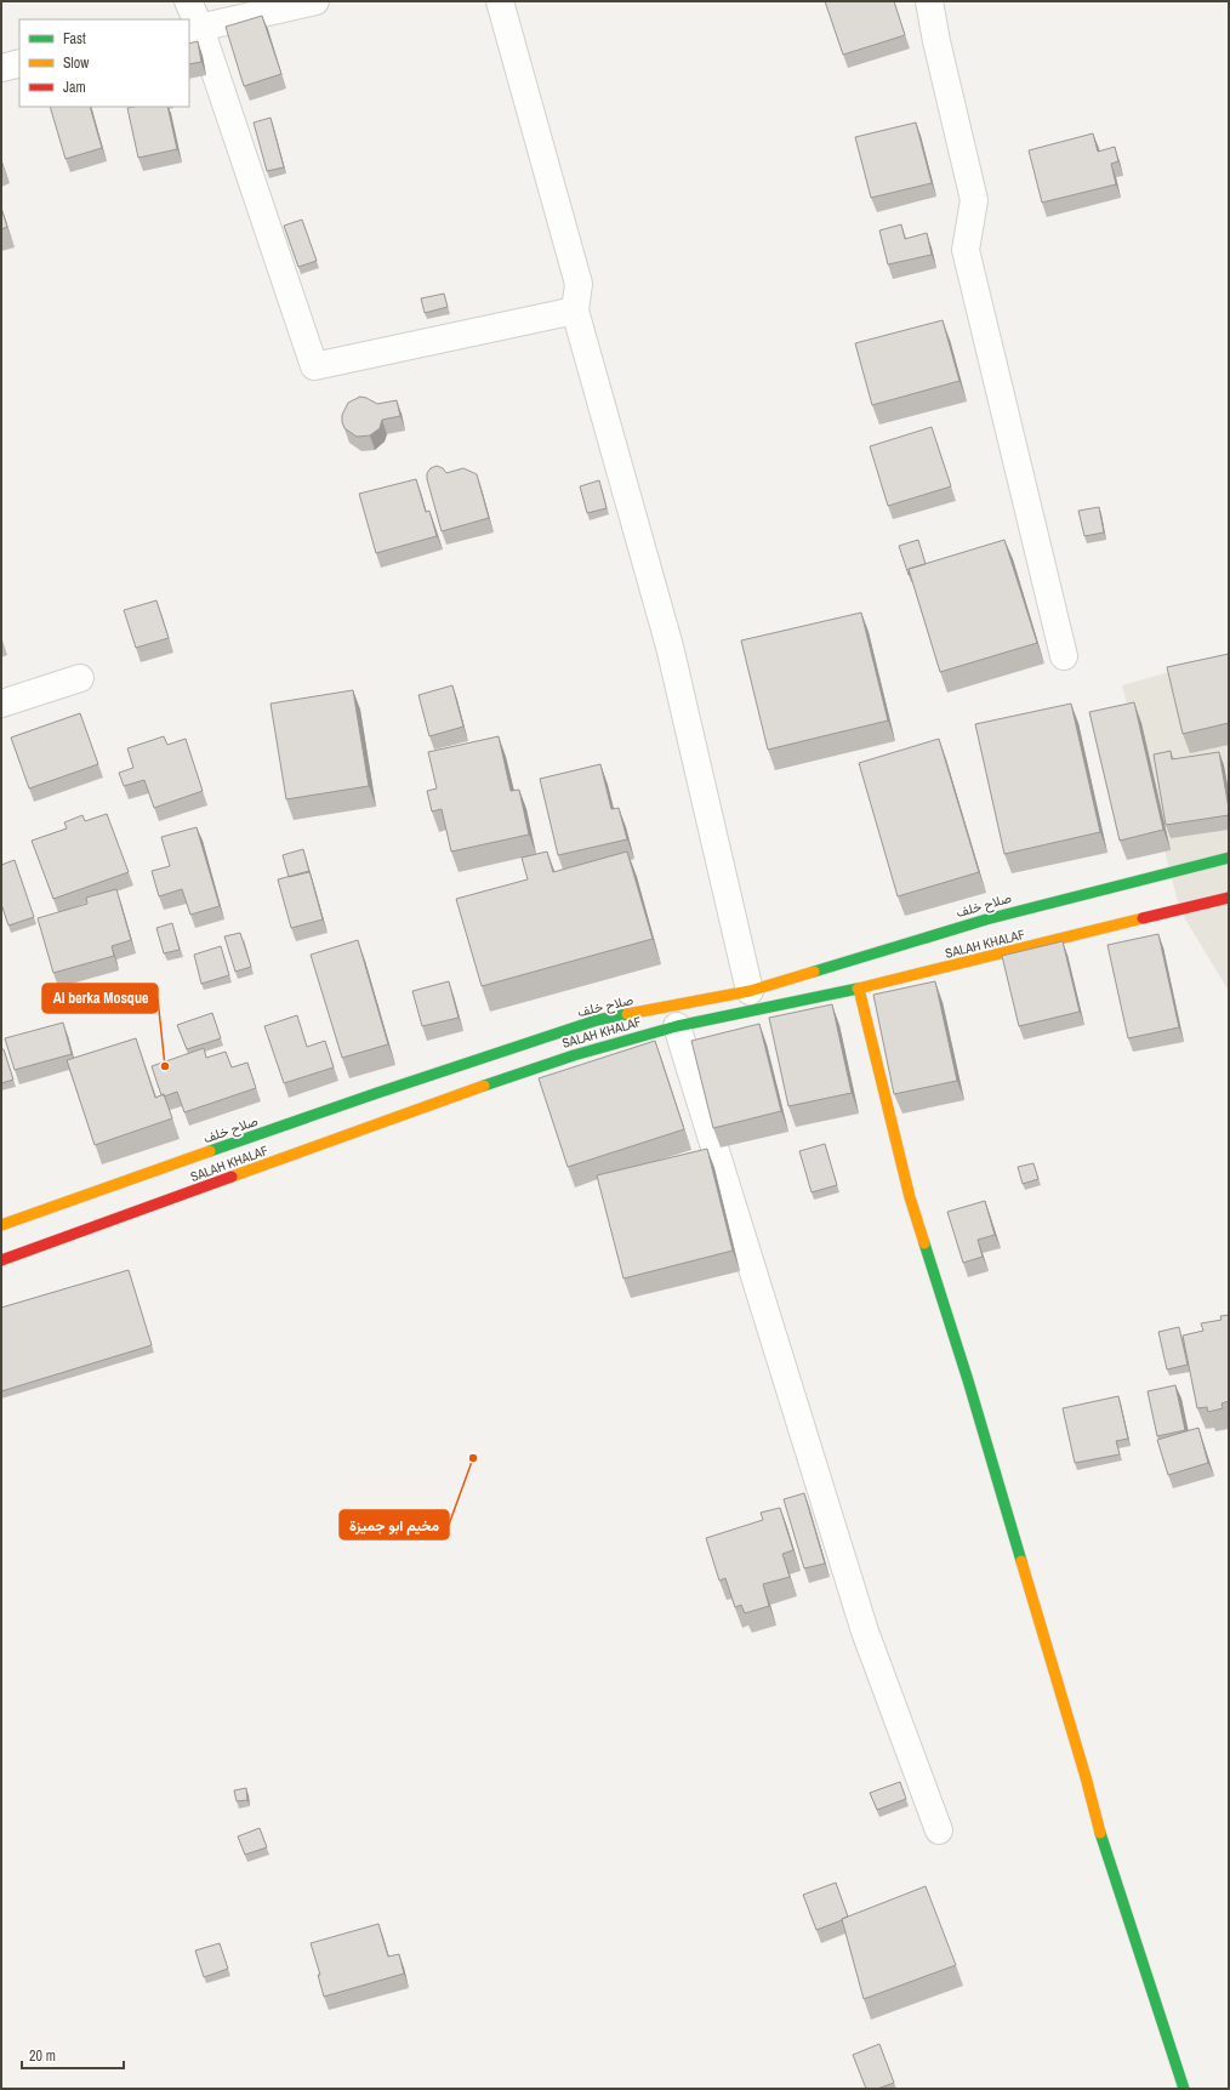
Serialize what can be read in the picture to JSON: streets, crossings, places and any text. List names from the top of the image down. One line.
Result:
{"streets":{"main road":["صلاح خلف","SALAH KHALAF"]},"places":["Al berka Mosque","مخيم ابو جميزة"],"legend":["Fast","Slow","Jam"],"scale_bar":"20 m"}
